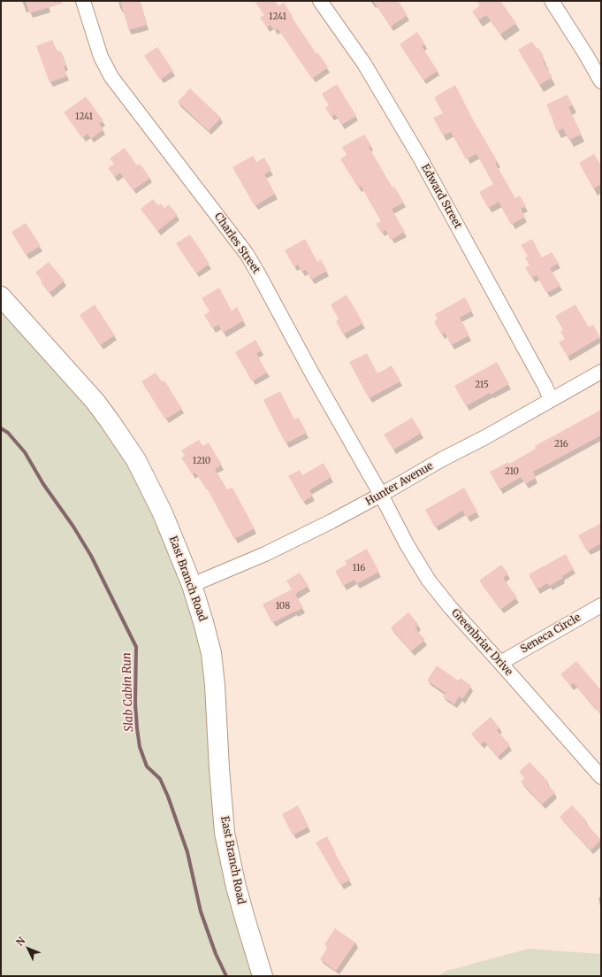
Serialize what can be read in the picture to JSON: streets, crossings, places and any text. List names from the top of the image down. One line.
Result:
{"streets":{"main road":["East Branch Road"],"street":["Edward Street","Charles Street","Hunter Avenue","Seneca Circle","Greenbriar Drive"]},"crossings":[["Edward Street","Hunter Avenue"],["Charles Street","Hunter Avenue"],["Charles Street","Greenbriar Drive"],["Hunter Avenue","East Branch Road"],["Hunter Avenue","Greenbriar Drive"],["Seneca Circle","Greenbriar Drive"]],"water":["Slab Cabin Run"],"house_numbers":["1241","1241","215","216","1210","210","116","108"],"north":"top left"}
